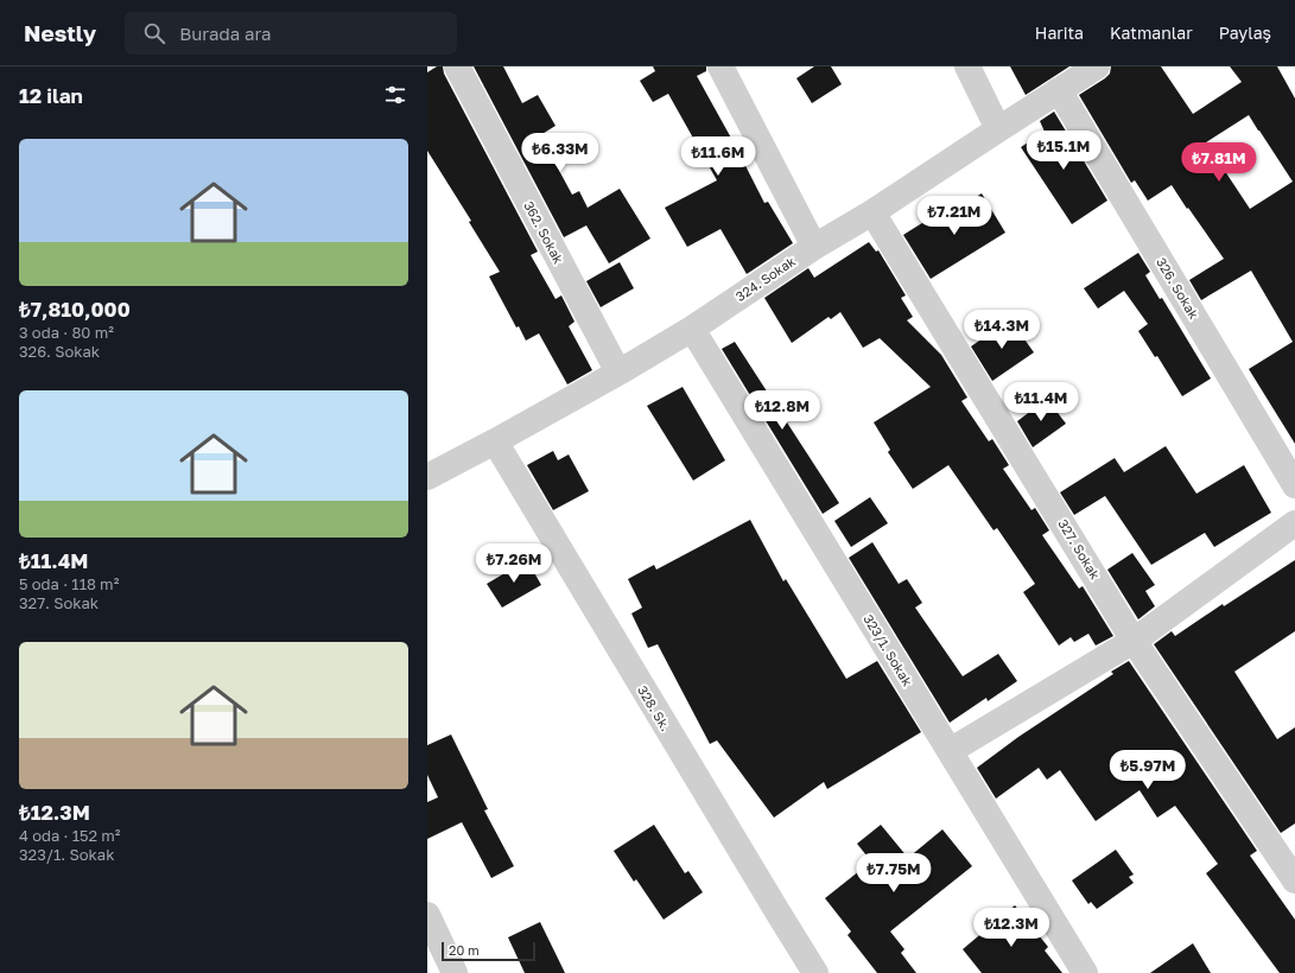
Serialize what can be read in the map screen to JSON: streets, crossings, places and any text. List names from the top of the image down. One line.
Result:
{"streets":{"street":["362. Sokak","324. Sokak","326. Sokak","327. Sokak","323/1. Sokak","328. Sk."]},"crossings":[["362. Sokak","324. Sokak"],["324. Sokak","326. Sokak"],["324. Sokak","327. Sokak"],["324. Sokak","323/1. Sokak"],["324. Sokak","328. Sk."]],"scale_bar":"20 m","page":{"header":"Nestly","search":"Burada ara","nav":["Harita","Katmanlar","Paylaş"],"heading":"12 ilan","list":[{"name":"₺7,810,000","note":"3 oda · 80 m² · 326. Sokak"},{"name":"₺11.4M","note":"5 oda · 118 m² · 327. Sokak"},{"name":"₺12.3M","note":"4 oda · 152 m² · 323/1. Sokak"}],"price":["₺15.1M","₺6.33M","₺11.6M","₺7.81M","₺7.21M","₺14.3M","₺11.4M","₺12.8M","₺7.26M","₺5.97M","₺7.75M","₺12.3M"],"scale":"20 m"}}
